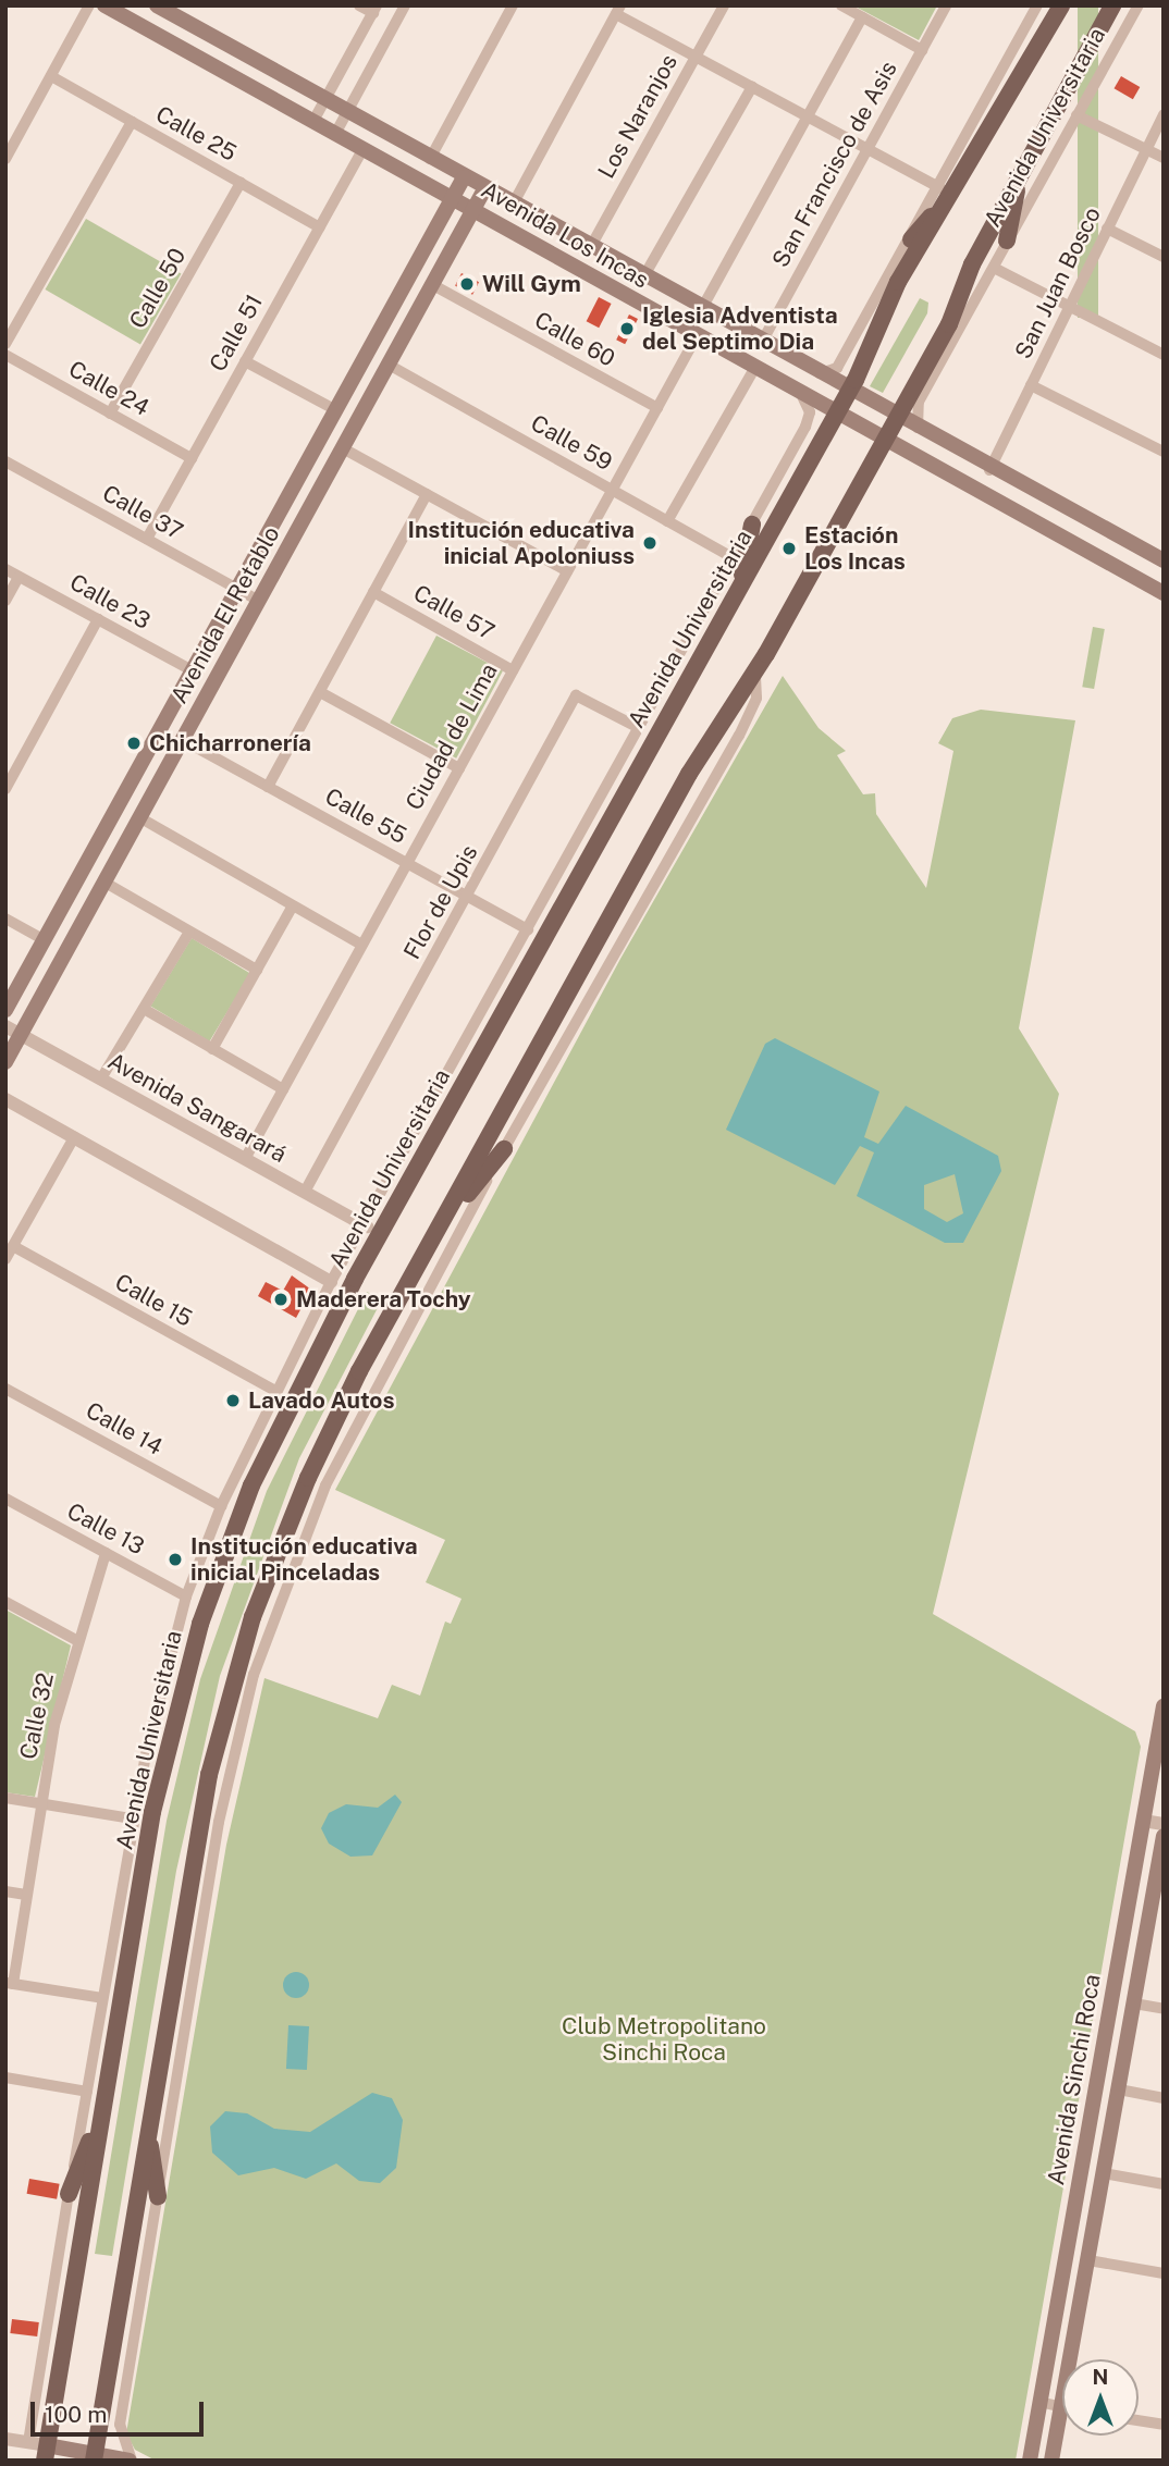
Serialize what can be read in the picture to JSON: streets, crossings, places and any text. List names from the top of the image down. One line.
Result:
{"streets":{"main road":["Avenida Universitaria","Avenida Los Incas","Avenida El Retablo","Avenida Sinchi Roca"],"street":["Los Naranjos","Calle 25","San Francisco de Asis","San Juan Bosco","Calle 50","Calle 51","Calle 60","Calle 24","Calle 59","Calle 37","Calle 23","Calle 57","Ciudad de Lima","Calle 55","Flor de Upis","Avenida Sangarará","Calle 15","Calle 14","Calle 13","Calle 32"]},"crossings":[["Los Naranjos","Avenida Los Incas"],["Avenida Universitaria","Avenida Los Incas"],["Avenida Universitaria","Calle 59"],["Avenida Universitaria","Calle 55"],["Avenida Universitaria","Flor de Upis"],["Avenida Universitaria","Avenida Sangarará"],["Avenida Universitaria","Calle 15"],["Avenida Universitaria","Calle 14"],["Avenida Universitaria","Calle 13"],["Calle 25","Calle 50"],["Calle 25","Calle 51"],["San Francisco de Asis","Avenida Los Incas"],["Avenida Los Incas","San Juan Bosco"],["Avenida Los Incas","Calle 51"],["Avenida Los Incas","Avenida El Retablo"],["Avenida Los Incas","Ciudad de Lima"],["Calle 50","Calle 24"],["Calle 51","Calle 24"],["Calle 51","Calle 37"],["Calle 60","Avenida El Retablo"],["Calle 60","Ciudad de Lima"],["Calle 59","Avenida El Retablo"],["Calle 59","Ciudad de Lima"],["Calle 37","Avenida El Retablo"],["Calle 23","Avenida El Retablo"],["Calle 57","Ciudad de Lima"],["Avenida El Retablo","Calle 55"],["Avenida El Retablo","Avenida Sangarará"],["Ciudad de Lima","Calle 55"],["Ciudad de Lima","Avenida Sangarará"],["Calle 55","Flor de Upis"],["Flor de Upis","Avenida Sangarará"],["Calle 13","Calle 32"]],"parks":["Club Metropolitano Sinchi Roca"],"places":["Will Gym","Iglesia Adventista del Septimo Dia","Institución educativa inicial Apoloniuss","Estación Los Incas","Chicharronería","Maderera Tochy","Lavado Autos","Institución educativa inicial Pinceladas"],"scale_bar":"100 m","north":"top"}
